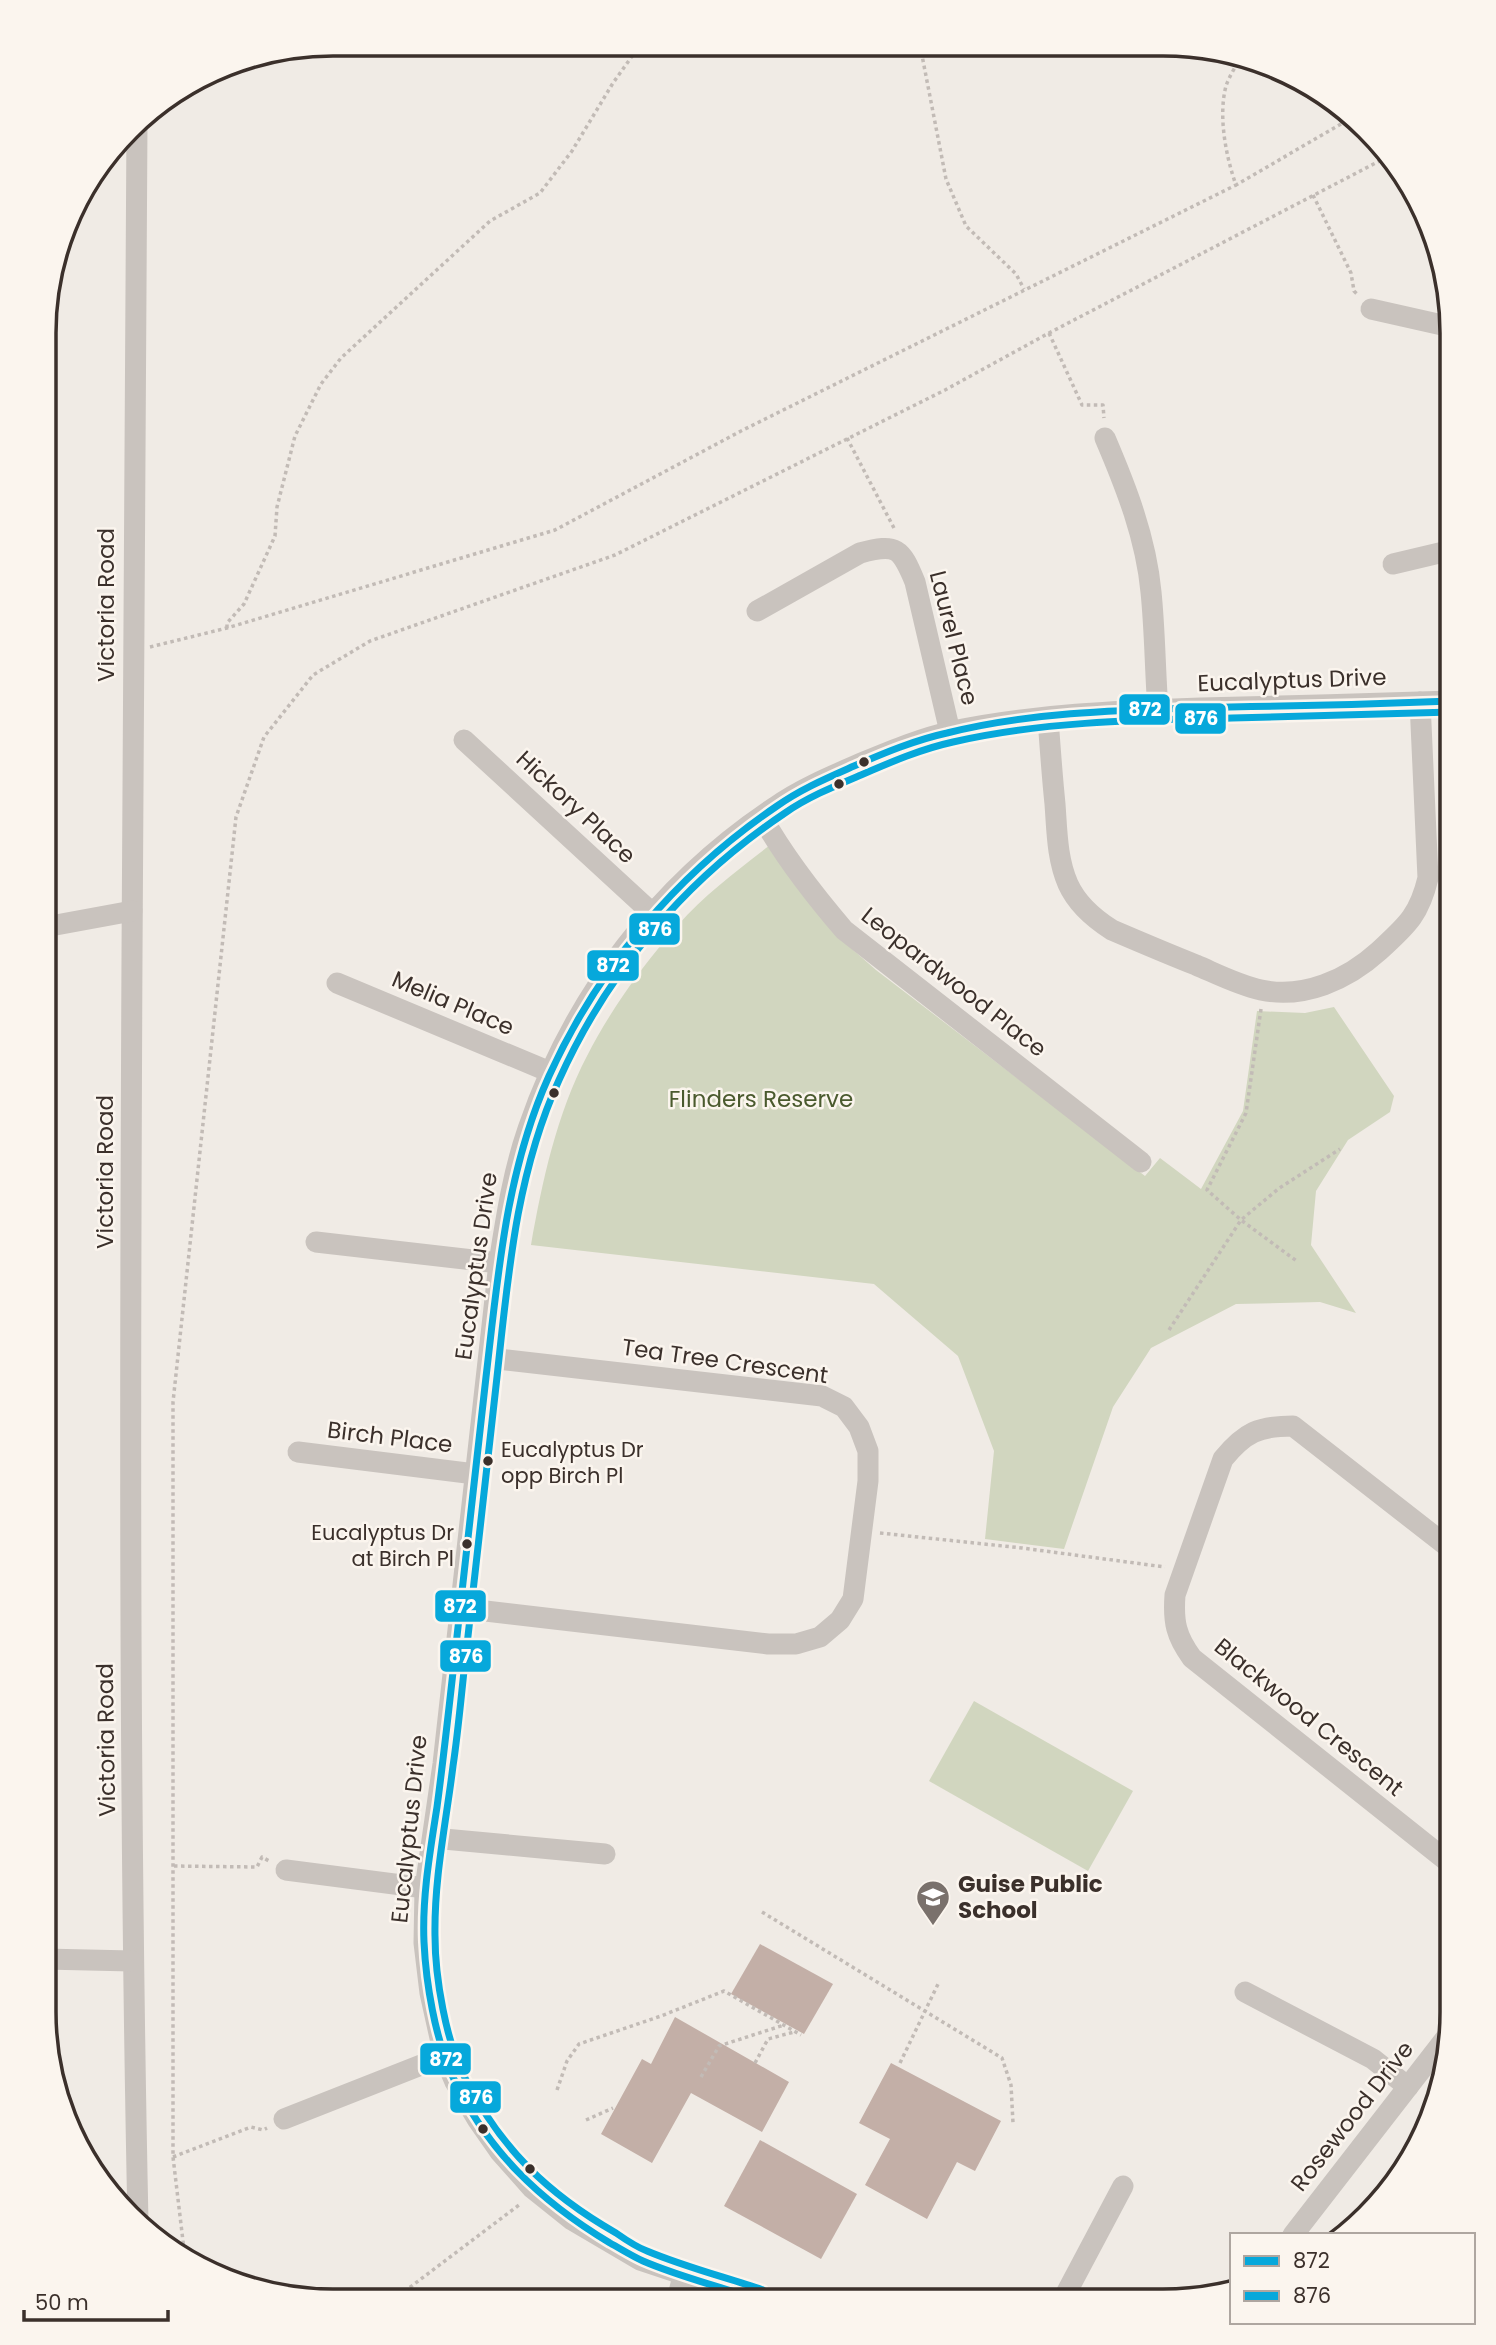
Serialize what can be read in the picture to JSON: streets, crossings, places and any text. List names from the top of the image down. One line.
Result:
{"streets":{"street":["Victoria Road","Laurel Place","Eucalyptus Drive","Hickory Place","Leopardwood Place","Melia Place","Tea Tree Crescent","Birch Place","Blackwood Crescent","Rosewood Drive"]},"crossings":[["Laurel Place","Eucalyptus Drive"],["Eucalyptus Drive","Hickory Place"],["Eucalyptus Drive","Leopardwood Place"],["Eucalyptus Drive","Melia Place"],["Eucalyptus Drive","Tea Tree Crescent"],["Eucalyptus Drive","Birch Place"]],"parks":["Flinders Reserve"],"places":{"other":["Eucalyptus Dr opp Birch Pl","Eucalyptus Dr at Birch Pl"],"school or university":["Guise Public School"]},"lines":["transit line 872","transit line 876"],"legend":["872","876"],"scale_bar":"50 m"}
